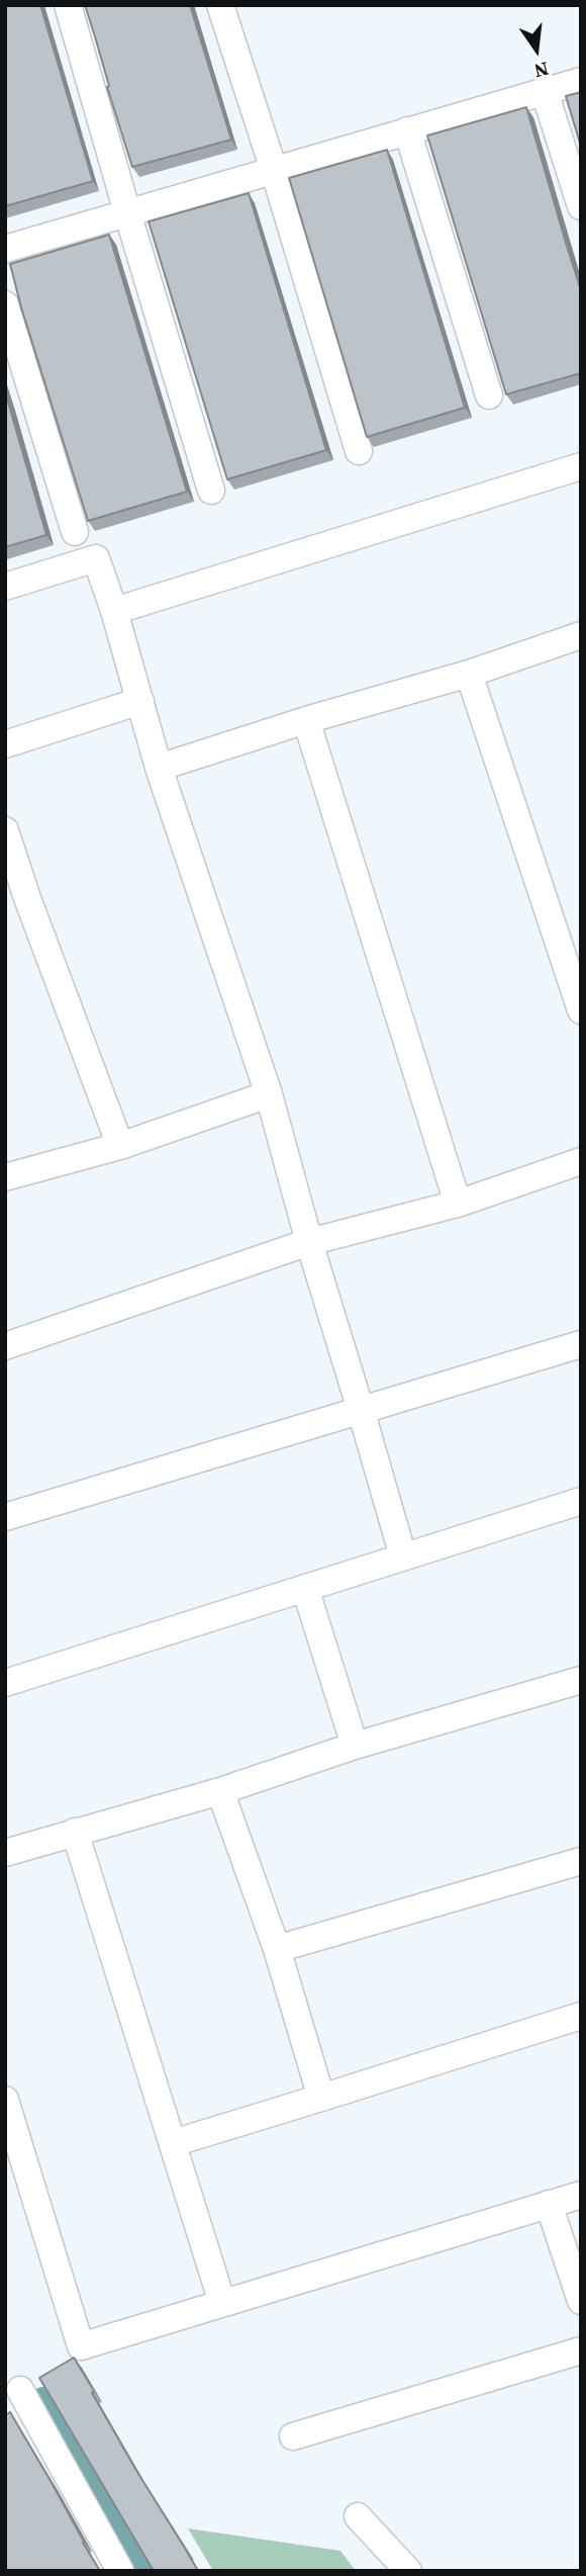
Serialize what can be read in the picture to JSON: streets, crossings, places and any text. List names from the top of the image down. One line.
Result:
{"north":"bottom"}
